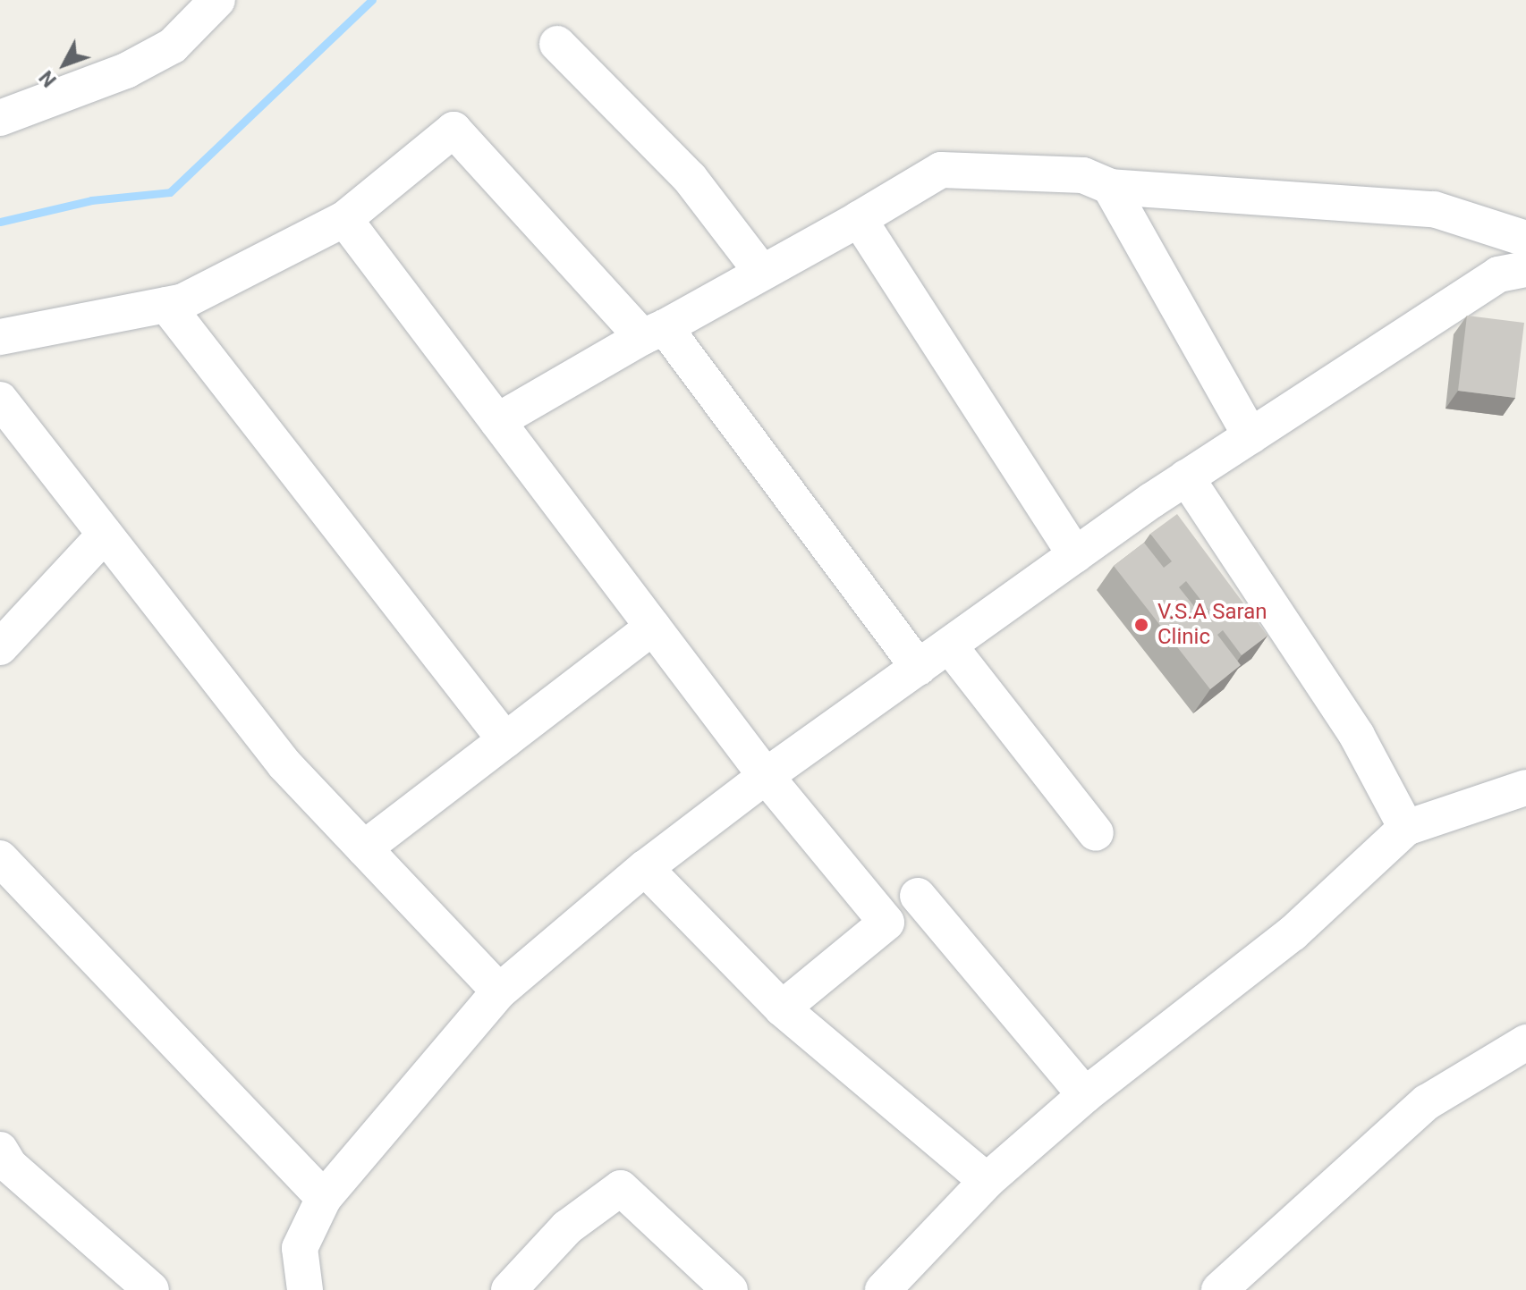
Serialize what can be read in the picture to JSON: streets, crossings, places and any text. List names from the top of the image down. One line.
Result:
{"places":["V.S.A Saran Clinic"],"north":"bottom left"}
